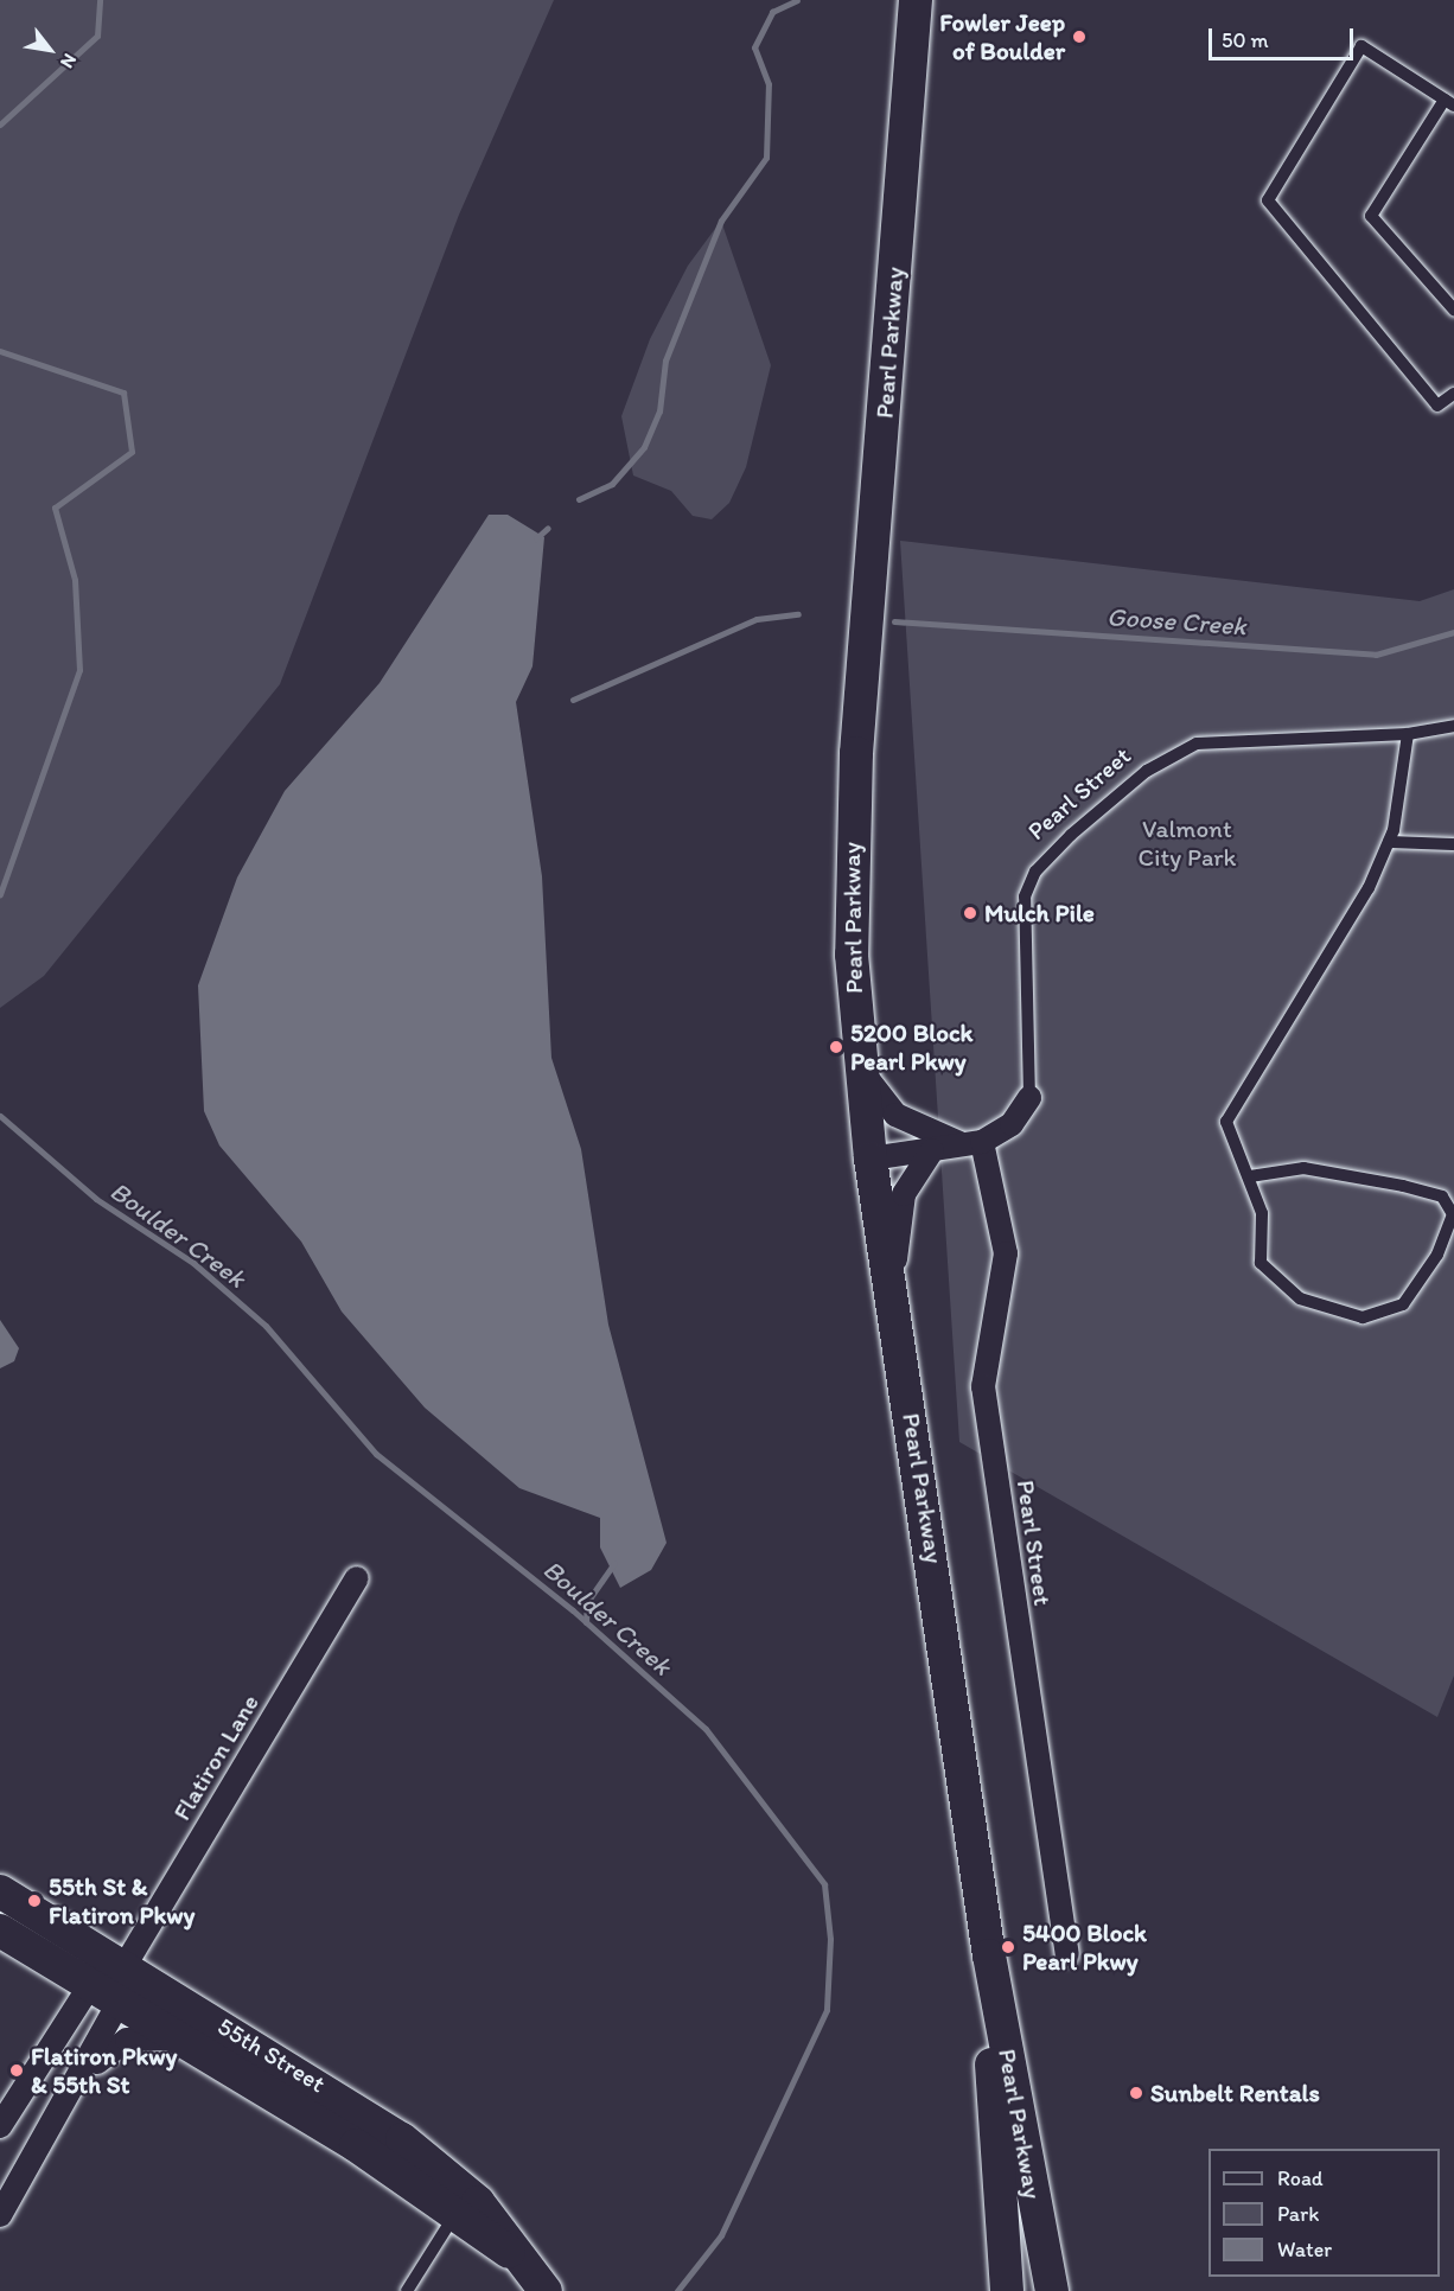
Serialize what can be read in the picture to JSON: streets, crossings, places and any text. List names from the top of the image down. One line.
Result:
{"streets":{"main road":["Pearl Parkway","55th Street"],"street":["Pearl Street","Flatiron Lane"]},"crossings":[["Pearl Parkway","Pearl Street"],["Flatiron Lane","55th Street"]],"water":["Goose Creek","Boulder Creek"],"parks":["Valmont City Park"],"places":["Fowler Jeep of Boulder","Mulch Pile","5200 Block Pearl Pkwy","55th St & Flatiron Pkwy","5400 Block Pearl Pkwy","Flatiron Pkwy & 55th St","Sunbelt Rentals"],"legend":["Road","Park","Water"],"scale_bar":"50 m","north":"bottom right"}
